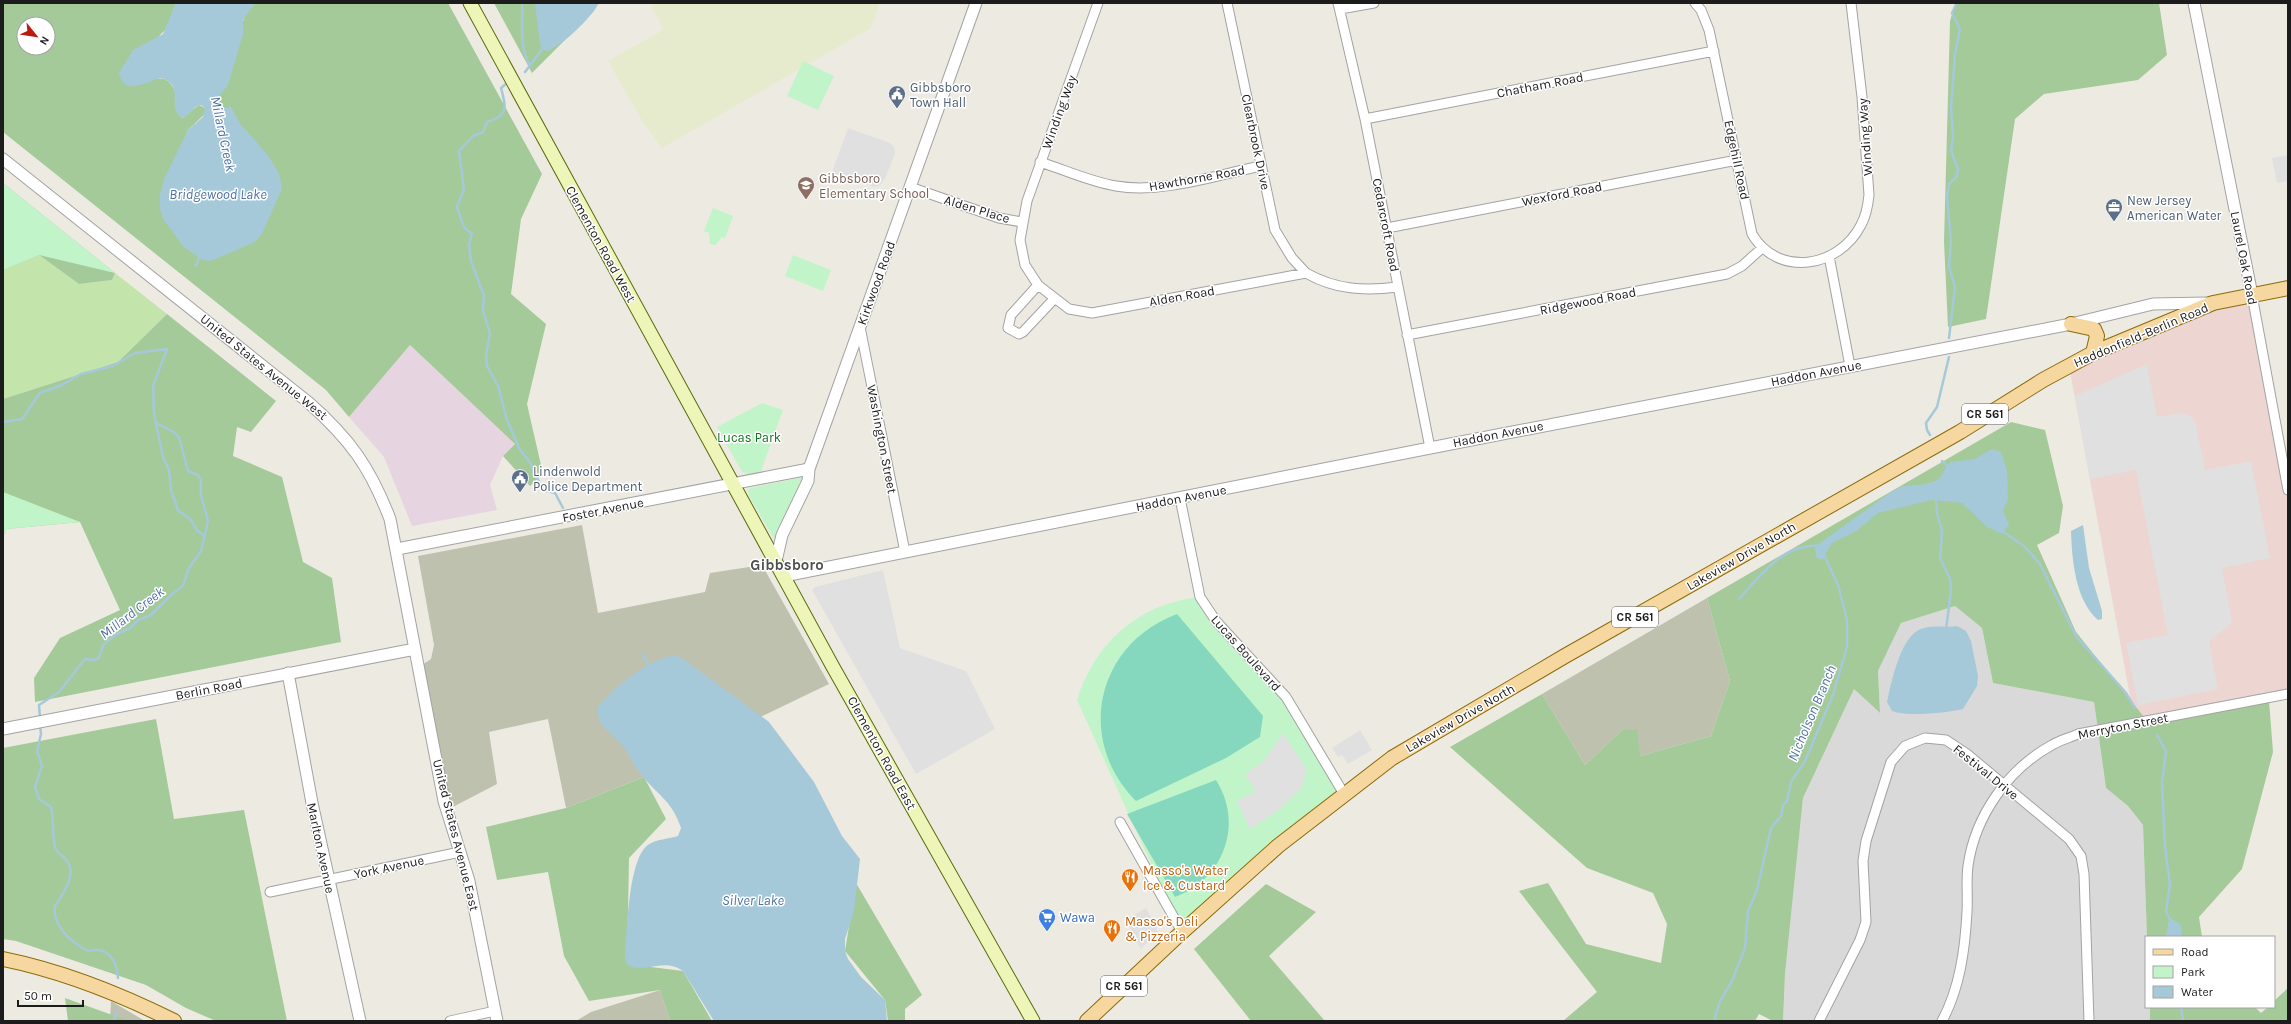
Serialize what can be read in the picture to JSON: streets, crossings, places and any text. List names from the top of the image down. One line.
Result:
{"streets":{"main road":["Clementon Road West","Haddonfield-Berlin Road","CR 561","Lakeview Drive North","Clementon Road East"],"street":["Chatham Road","Winding Way","Clearbrook Drive","Edgehill Road","Hawthorne Road","Wexford Road","Alden Place","Cedarcroft Road","Laurel Oak Road","Kirkwood Road","Alden Road","Ridgewood Road","United States Avenue West","Haddon Avenue","Washington Street","Foster Avenue","Lucas Boulevard","Berlin Road","Merryton Street","Festival Drive","United States Avenue East","Marlton Avenue","York Avenue"]},"crossings":[["Chatham Road","Edgehill Road"],["Chatham Road","Cedarcroft Road"],["Winding Way","Edgehill Road"],["Winding Way","Hawthorne Road"],["Winding Way","Alden Place"],["Winding Way","Alden Road"],["Clearbrook Drive","Hawthorne Road"],["Clearbrook Drive","Alden Road"],["Edgehill Road","Wexford Road"],["Edgehill Road","Ridgewood Road"],["Wexford Road","Cedarcroft Road"],["Alden Place","Kirkwood Road"],["Alden Place","Alden Road"],["Cedarcroft Road","Ridgewood Road"],["Cedarcroft Road","Haddon Avenue"],["Clementon Road West","Foster Avenue"],["Clementon Road West","Clementon Road East"],["Laurel Oak Road","Haddonfield-Berlin Road"],["Kirkwood Road","Washington Street"],["Kirkwood Road","Foster Avenue"],["Kirkwood Road","Clementon Road East"],["Haddonfield-Berlin Road","Haddon Avenue"],["Haddonfield-Berlin Road","Lakeview Drive North"],["United States Avenue West","Foster Avenue"],["United States Avenue West","Berlin Road"],["United States Avenue West","United States Avenue East"],["Haddon Avenue","Washington Street"],["Haddon Avenue","Lucas Boulevard"],["Haddon Avenue","Clementon Road East"],["Foster Avenue","Clementon Road East"],["Lakeview Drive North","Lucas Boulevard"],["Berlin Road","United States Avenue East"],["Berlin Road","Marlton Avenue"],["Merryton Street","Festival Drive"],["United States Avenue East","York Avenue"],["Marlton Avenue","York Avenue"]],"districts":["Gibbsboro"],"water":["Millard Creek","Bridgewood Lake","Nicholson Branch","Silver Lake"],"parks":["Lucas Park"],"places":{"public building":["Gibbsboro Town Hall","Lindenwold Police Department"],"school or university":["Gibbsboro Elementary School"],"office":["New Jersey American Water"],"restaurant":["Masso's Water Ice & Custard","Masso's Deli & Pizzeria"],"supermarket":["Wawa"]},"legend":["Road","Park","Water"],"scale_bar":"50 m","north":"bottom right"}
